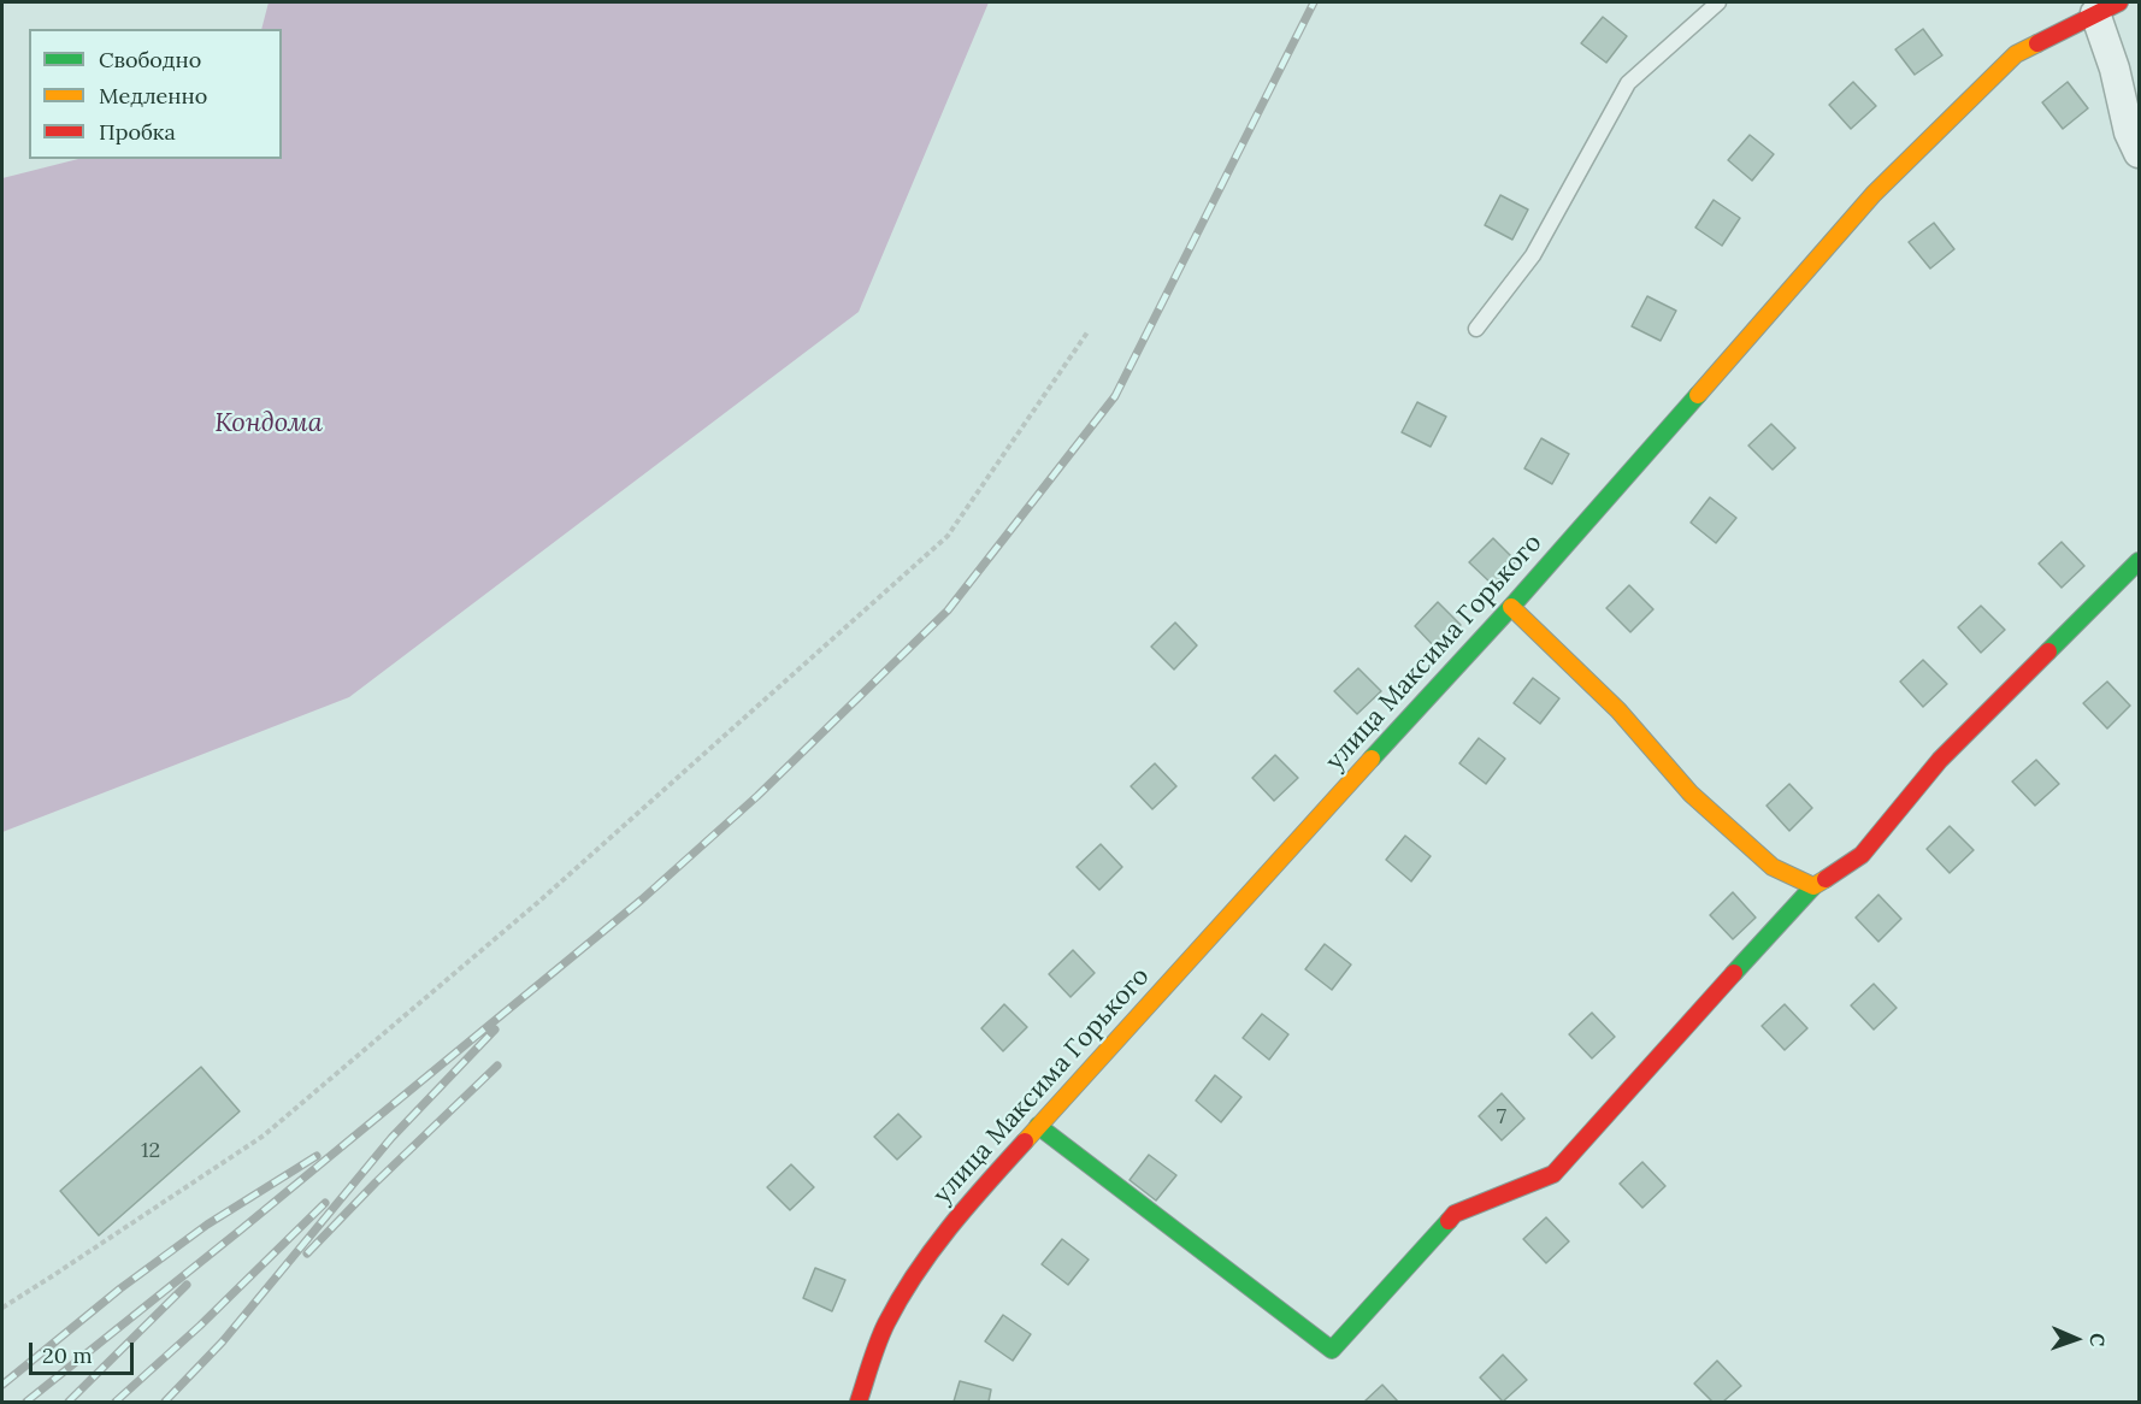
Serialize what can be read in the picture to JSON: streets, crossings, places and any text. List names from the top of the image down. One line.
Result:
{"streets":{"street":["улица Максима Горького"]},"water":["Кондома"],"house_numbers":["7","12"],"legend":["Свободно","Медленно","Пробка"],"scale_bar":"20 m","north":"right"}
